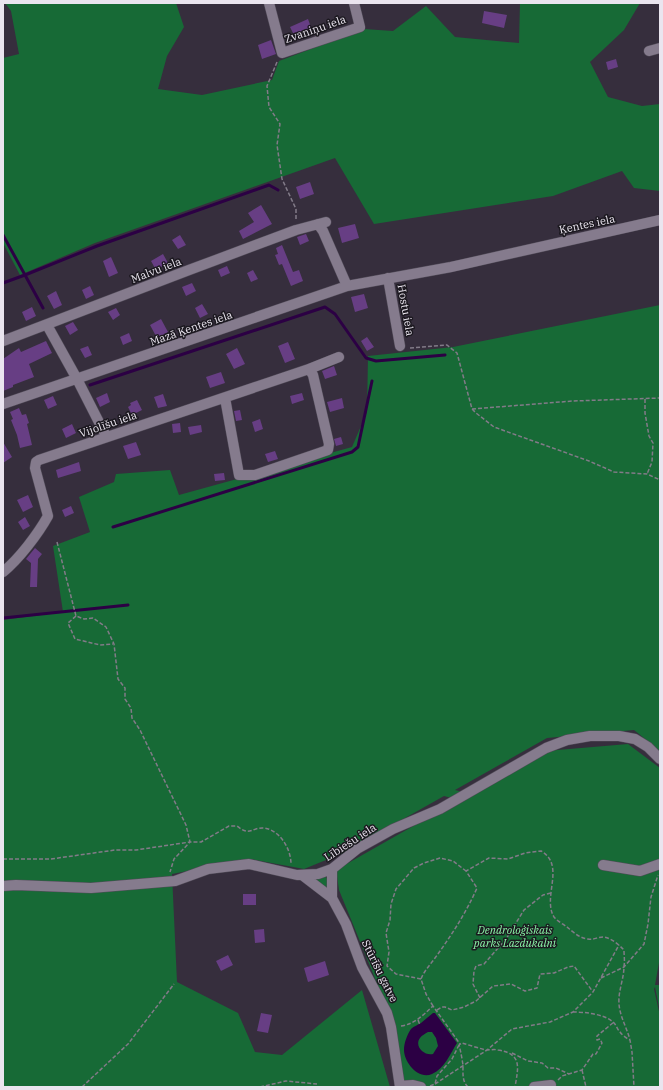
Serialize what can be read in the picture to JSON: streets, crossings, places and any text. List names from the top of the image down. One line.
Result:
{"streets":{"street":["Zvaniņu iela","Ķentes iela","Malvu iela","Hostu iela","Mazā Ķentes iela","Vijolīšu iela","Lībiešu iela","Stūrīšu gatve"]},"crossings":[["Ķentes iela","Hostu iela"],["Ķentes iela","Mazā Ķentes iela"],["Malvu iela","Mazā Ķentes iela"],["Hostu iela","Mazā Ķentes iela"],["Lībiešu iela","Stūrīšu gatve"]],"parks":["Dendroloģiskais parks Lazdukalni"]}
